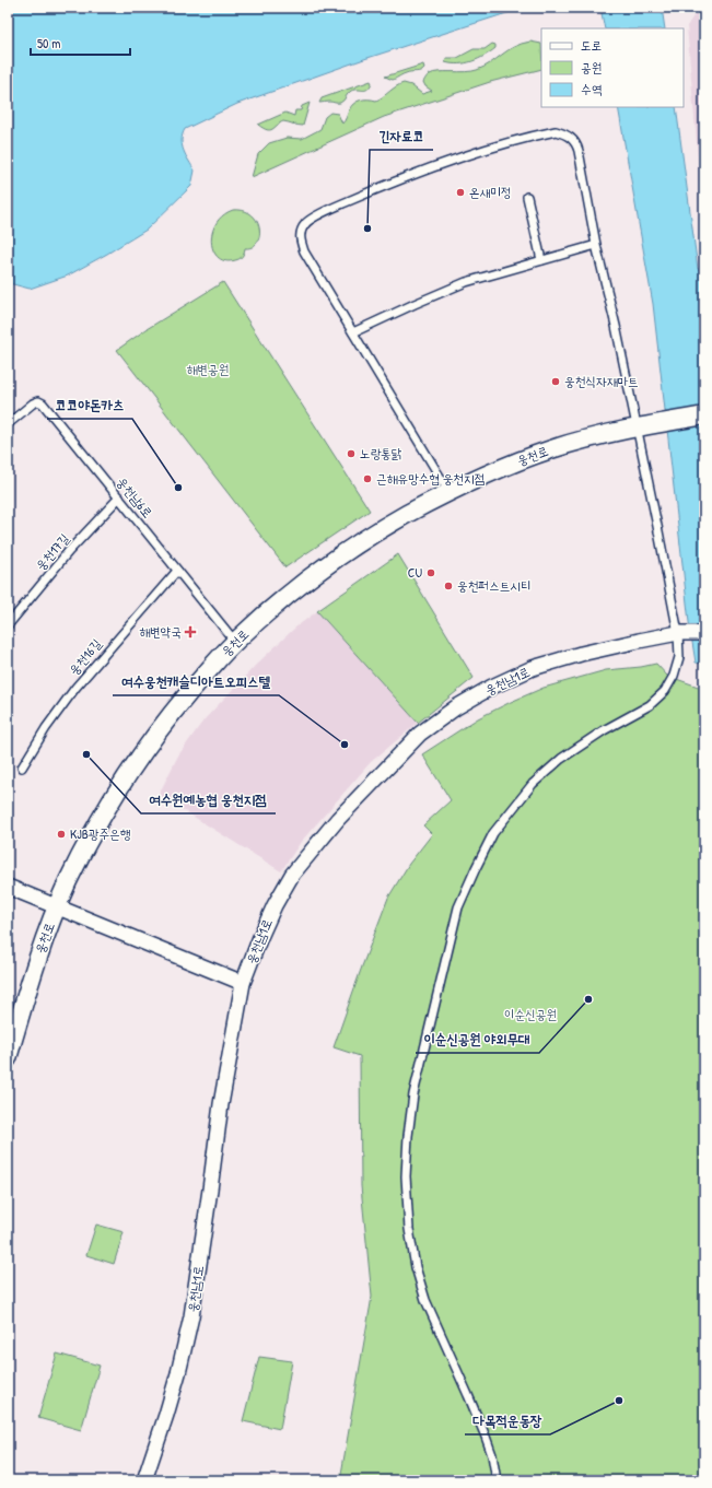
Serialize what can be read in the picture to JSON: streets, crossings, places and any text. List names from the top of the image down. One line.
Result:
{"streets":{"street":["웅천로","웅천남1로"],"lane":["웅천남6로","웅천17길","웅천16길"]},"crossings":[["웅천로","웅천남6로"],["웅천남6로","웅천17길"],["웅천남6로","웅천16길"]],"parks":["해변공원","이순신공원"],"places":{"other":["온새미정","긴자료코","웅천식자재마트","노랑통닭","근해유망수협 웅천지점","코코야돈카츠","CU","웅천퍼스트시티","여수웅천캐슬디아트오피스텔","여수원예농협 웅천지점","KJB광주은행","이순신공원 야외무대","다목적운동장"],"health":["해변약국"]},"legend":["도로","공원","수역"],"scale_bar":"50 m"}
